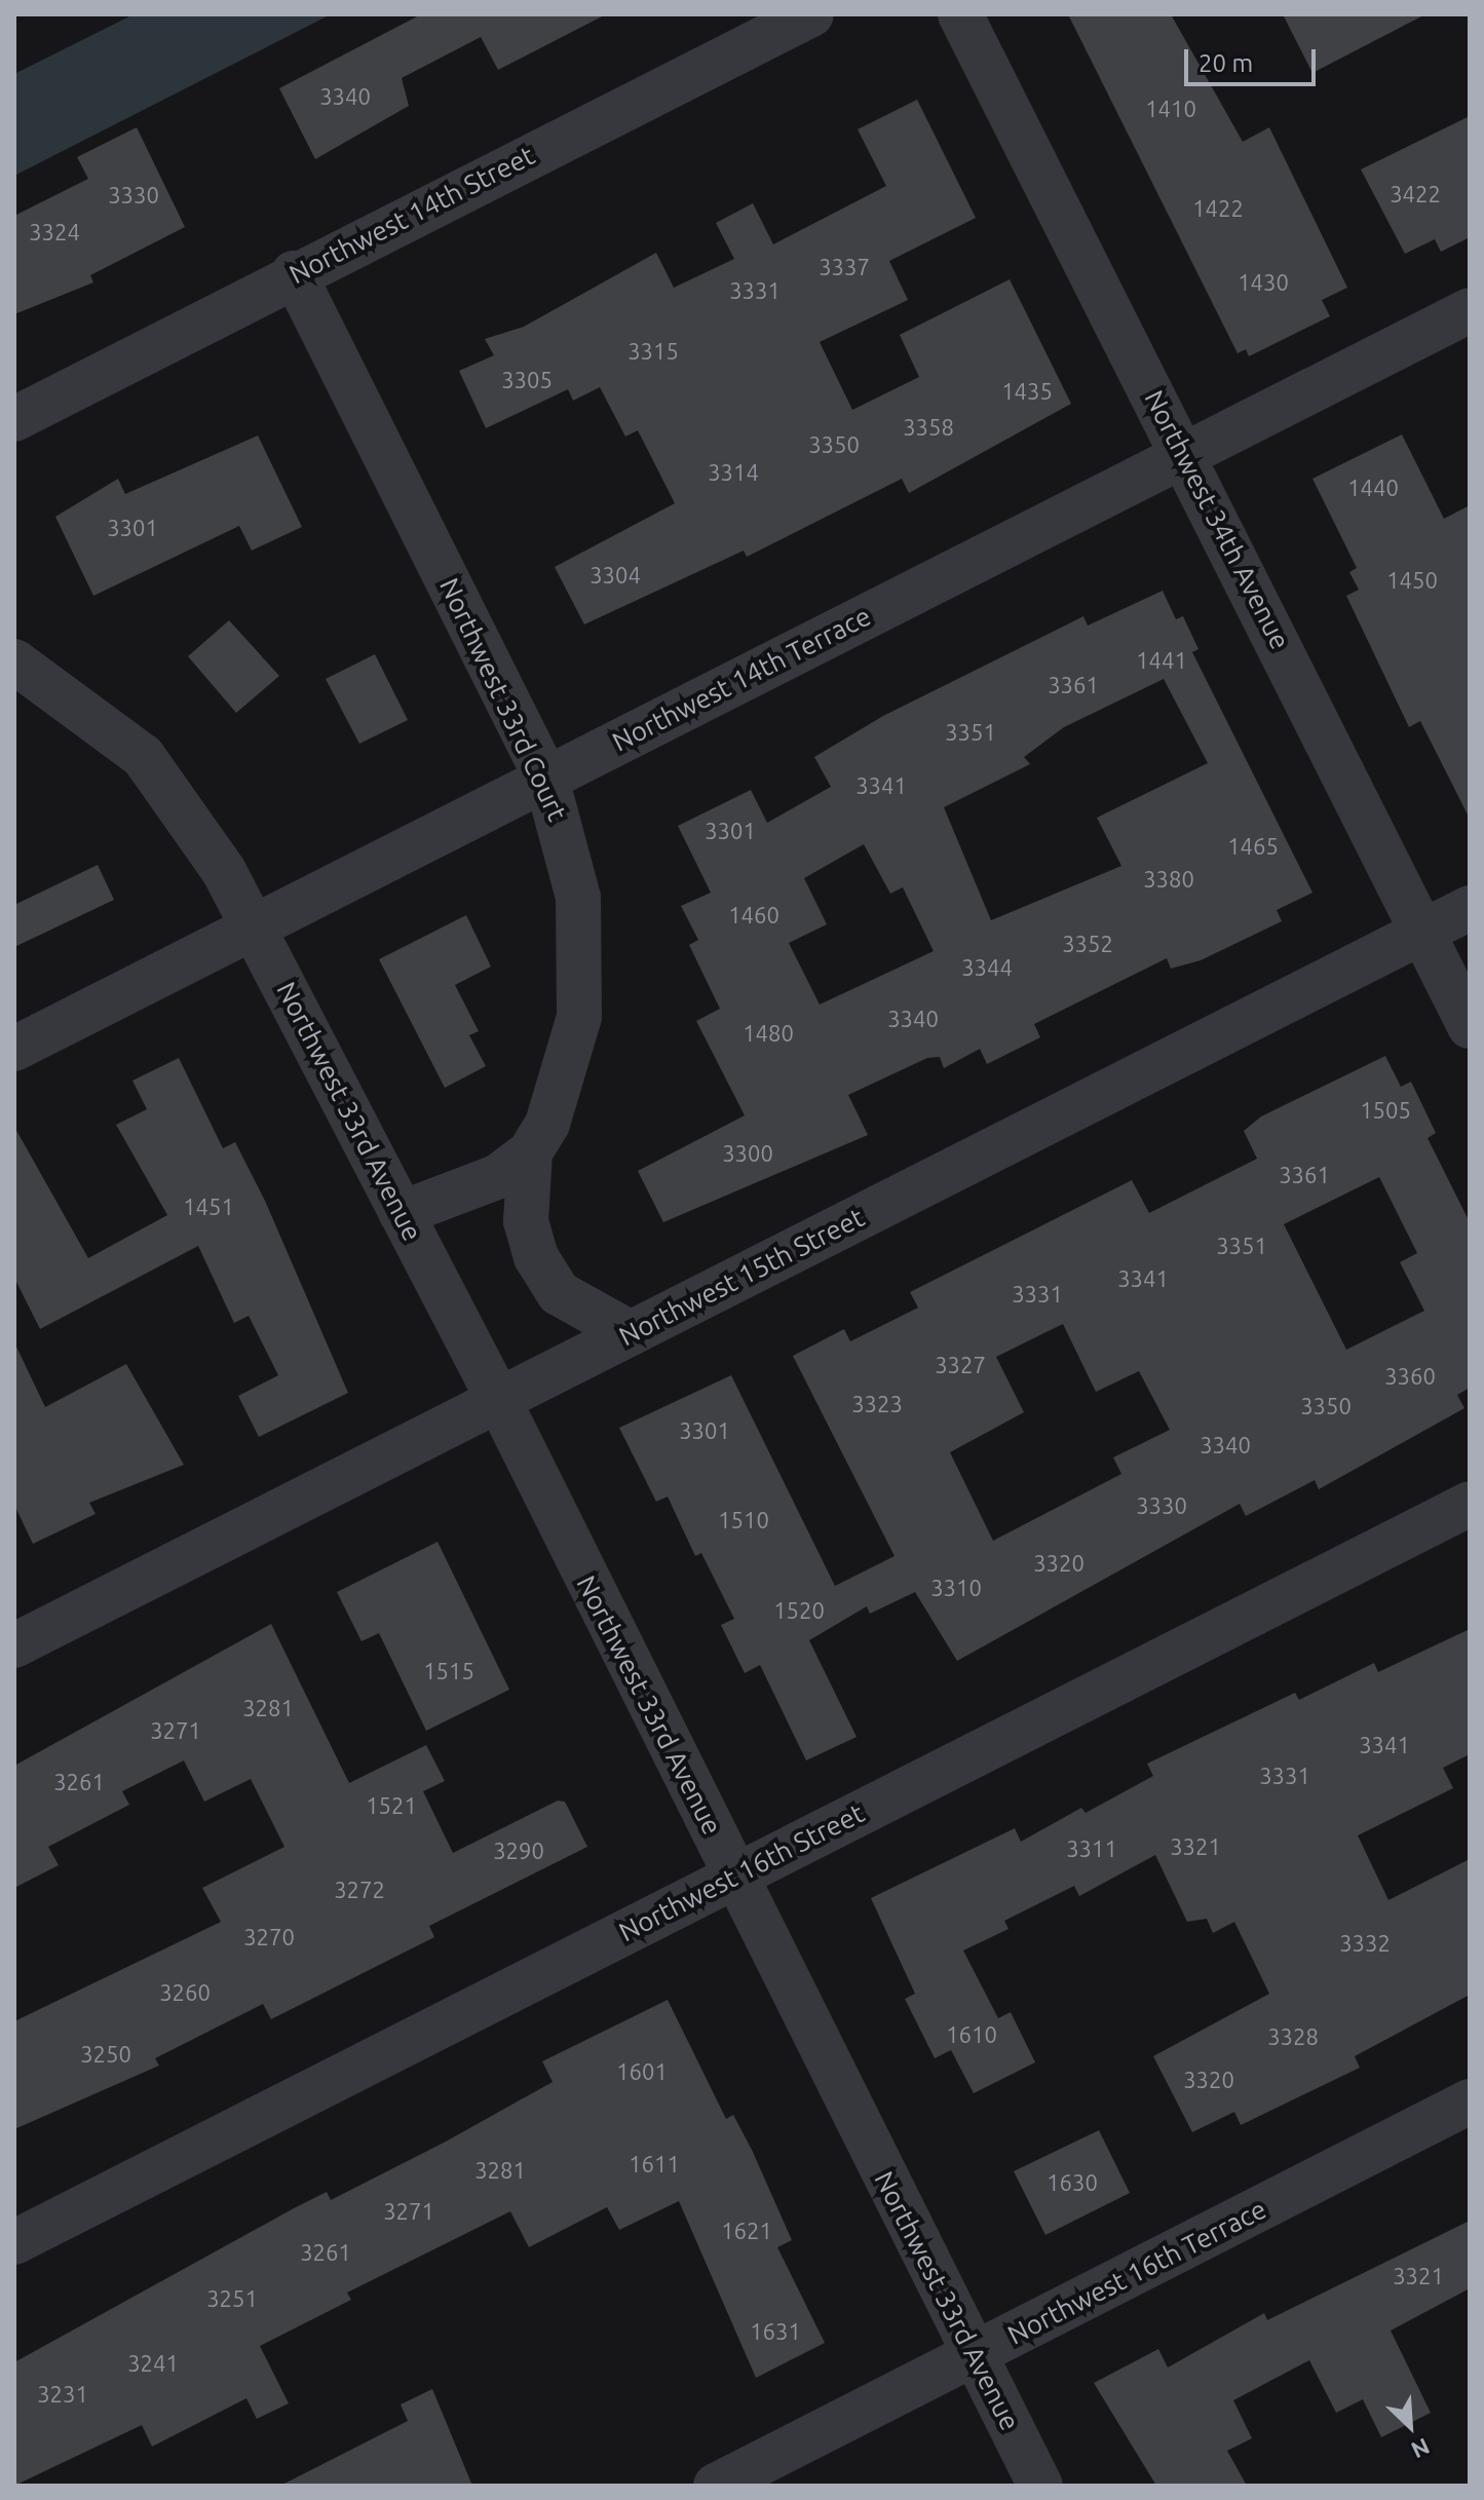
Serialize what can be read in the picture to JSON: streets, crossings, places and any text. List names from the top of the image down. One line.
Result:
{"streets":{"street":["Northwest 14th Street","Northwest 34th Avenue","Northwest 14th Terrace","Northwest 33rd Court","Northwest 33rd Avenue","Northwest 15th Street","Northwest 16th Street","Northwest 16th Terrace"]},"crossings":[["Northwest 14th Street","Northwest 33rd Court"],["Northwest 34th Avenue","Northwest 14th Terrace"],["Northwest 34th Avenue","Northwest 15th Street"],["Northwest 14th Terrace","Northwest 33rd Court"],["Northwest 14th Terrace","Northwest 33rd Avenue"],["Northwest 33rd Court","Northwest 33rd Avenue"],["Northwest 33rd Avenue","Northwest 15th Street"],["Northwest 33rd Avenue","Northwest 16th Street"],["Northwest 33rd Avenue","Northwest 16th Terrace"]],"house_numbers":["3340","1410","3422","3330","1422","3324","3337","1430","3331","3315","3305","1435","3358","3350","3314","1440","3301","3304","1450","1441","3361","3351","3341","3301","1465","3380","1460","3352","3344","3340","1480","1505","3300","3361","1451","3351","3341","3331","3327","3360","3323","3350","3301","3340","3330","1510","3320","3310","1520","1515","3281","3271","3341","3331","3261","1521","3321","3311","3290","3272","3270","3332","3260","1610","3328","3250","1601","3320","1611","3281","1630","3271","1621","3261","3321","3251","1631","3241","3231"],"scale_bar":"20 m","north":"bottom right"}
